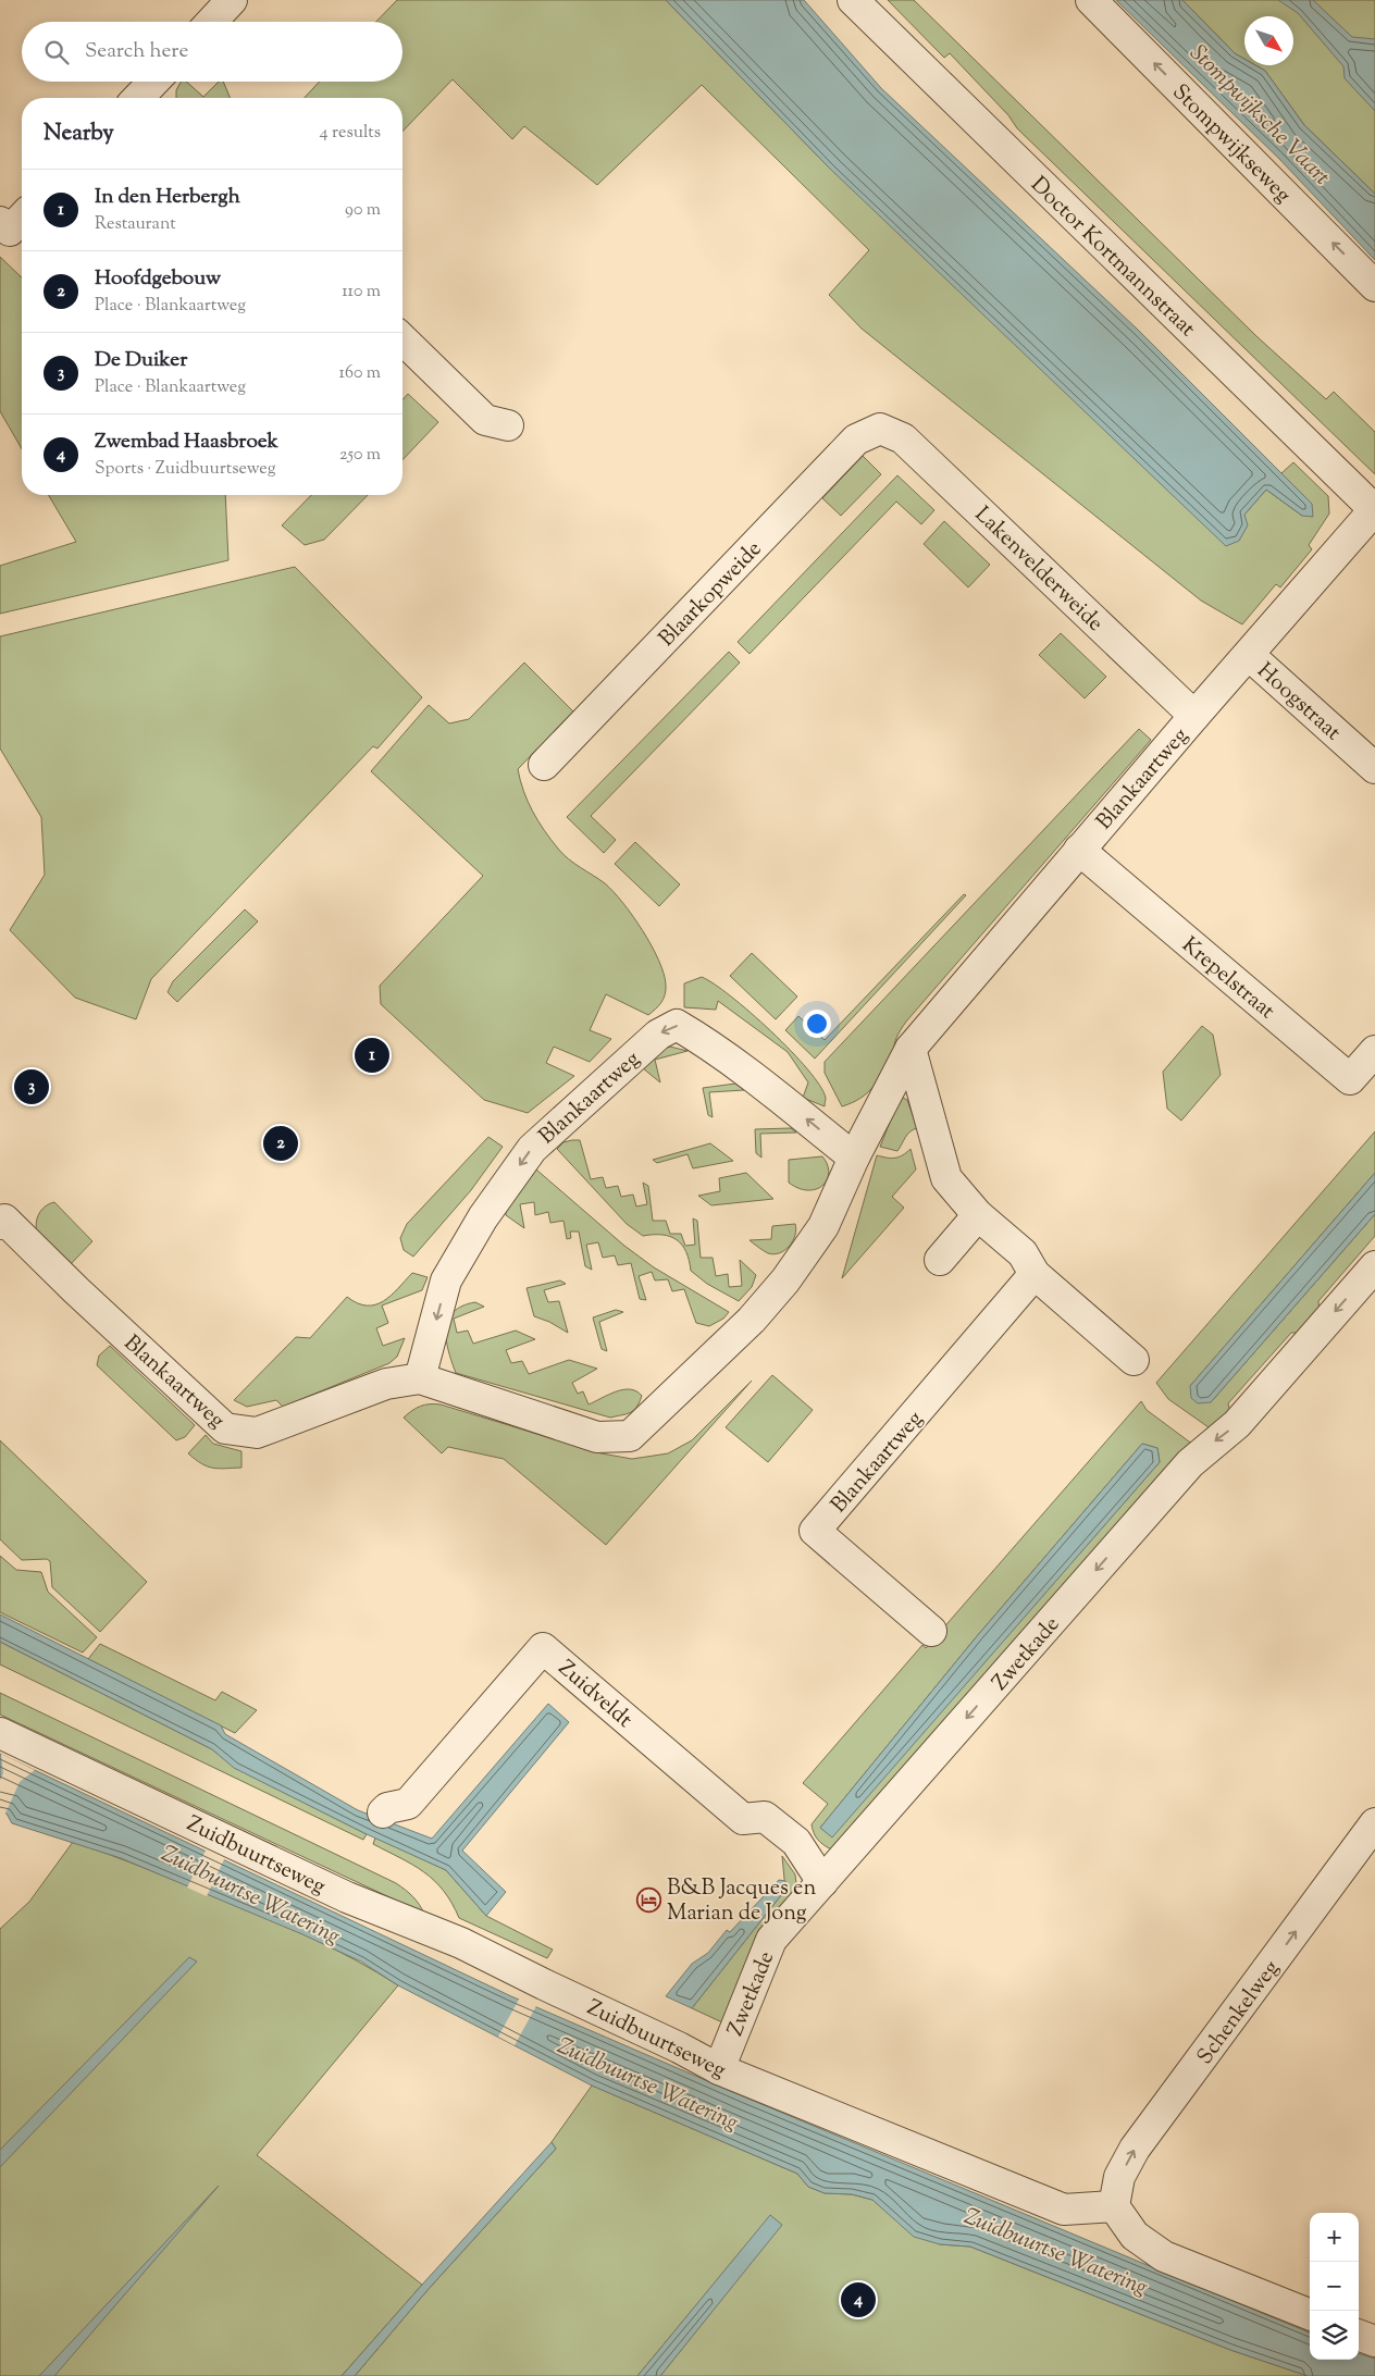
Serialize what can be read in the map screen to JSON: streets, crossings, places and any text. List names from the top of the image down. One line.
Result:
{"streets":{"street":["Stompwijkseweg","Doctor Kortmannstraat","Lakenvelderweide","Blaarkopweide","Hoogstraat","Blankaartweg","Krepelstraat","Zwetkade","Zuidveldt","Zuidbuurtseweg","Schenkelweg"]},"crossings":[["Doctor Kortmannstraat","Blankaartweg"],["Lakenvelderweide","Blaarkopweide"],["Lakenvelderweide","Blankaartweg"],["Hoogstraat","Blankaartweg"],["Blankaartweg","Krepelstraat"],["Zwetkade","Zuidveldt"],["Zwetkade","Zuidbuurtseweg"],["Zuidbuurtseweg","Schenkelweg"]],"one_way":["Stompwijkseweg","Zwetkade","Schenkelweg"],"water":["Stompwijksche Vaart","Zuidbuurtse Watering"],"places":{"hotel":["B&B Jacques en Marian de Jong"]},"north":"bottom right","page":{"search":"Search here","heading":["Nearby","4 results"],"list":[{"mark":"1","name":"In den Herbergh","note":"Restaurant","value":"90 m"},{"mark":"2","name":"Hoofdgebouw","note":"Place · Blankaartweg","value":"110 m"},{"mark":"3","name":"De Duiker","note":"Place · Blankaartweg","value":"160 m"},{"mark":"4","name":"Zwembad Haasbroek","note":"Sports · Zuidbuurtseweg","value":"250 m"}],"pins":["1","3","2","4"],"map_buttons":["+","−"]}}
